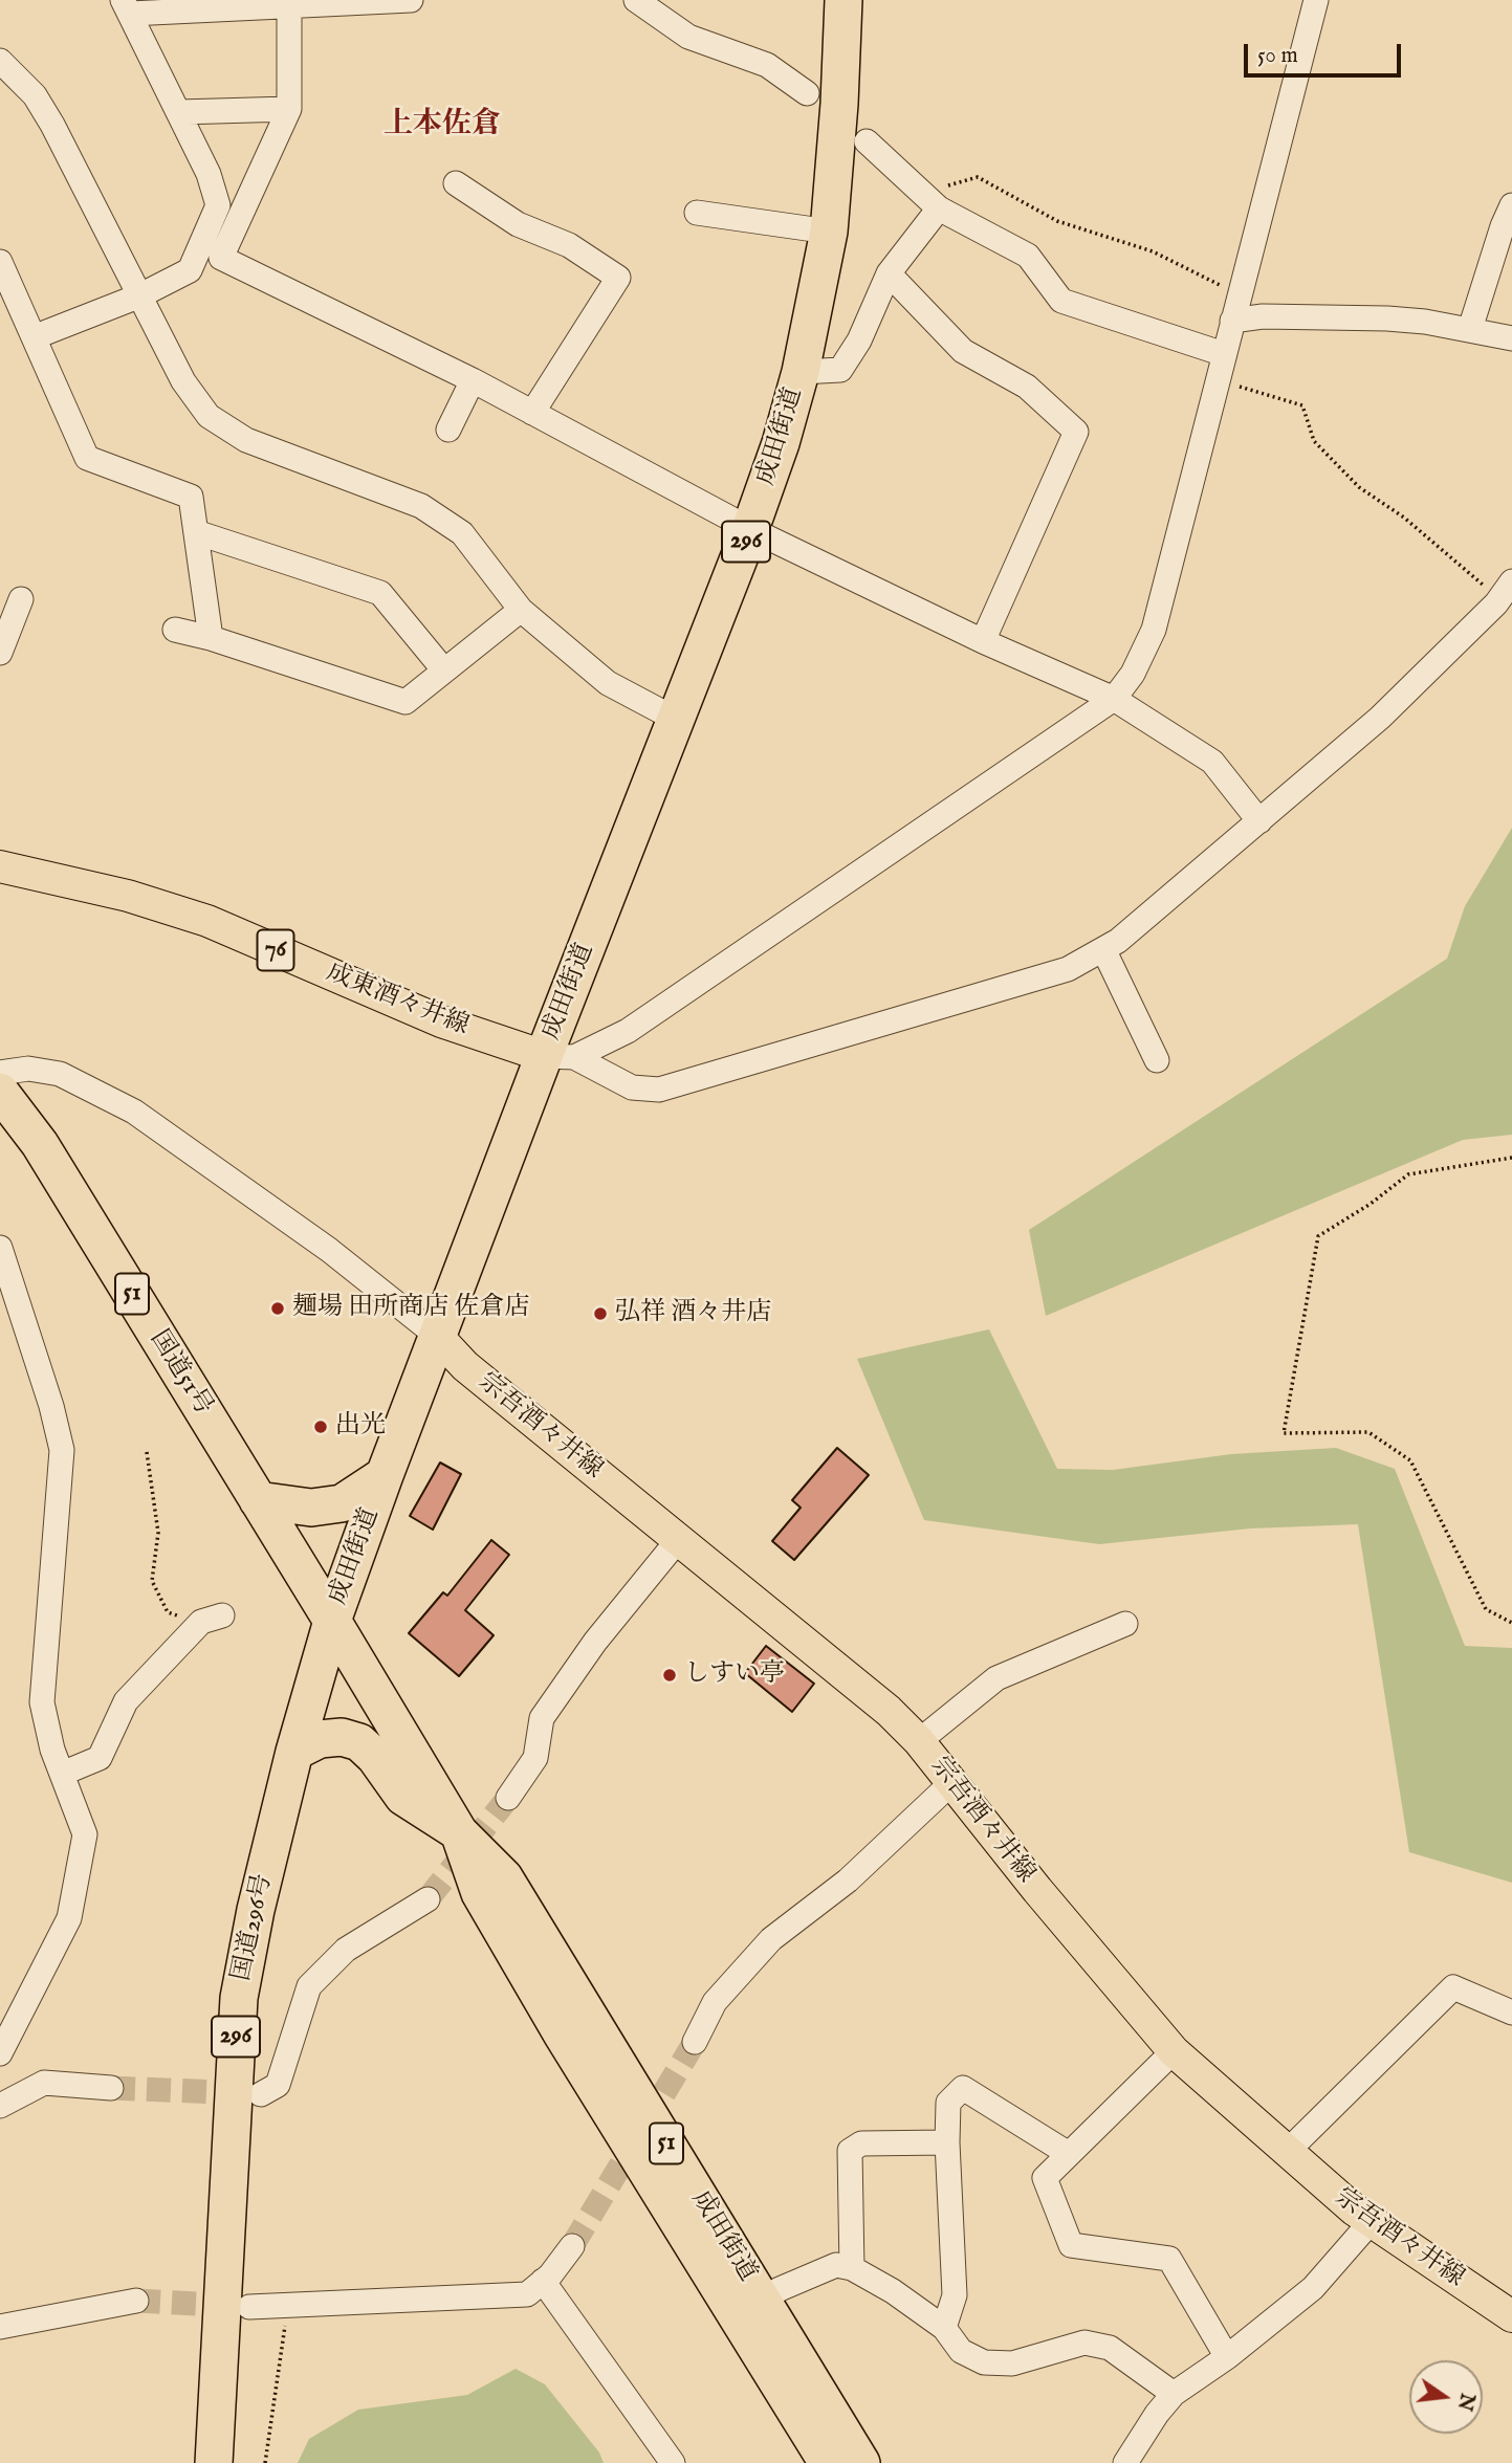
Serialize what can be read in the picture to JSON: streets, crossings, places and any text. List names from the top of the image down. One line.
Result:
{"streets":{"highway":["成田街道","296","51","国道51号","国道296号"],"main road":["76","成東酒々井線","宗吾酒々井線"]},"crossings":[["成田街道","成東酒々井線"],["成田街道","国道51号"],["成田街道","宗吾酒々井線"],["成田街道","国道296号"],["国道51号","国道296号"]],"districts":["上本佐倉"],"places":["麺場 田所商店 佐倉店","弘祥 酒々井店","出光","しすい亭"],"scale_bar":"50 m","north":"right"}
